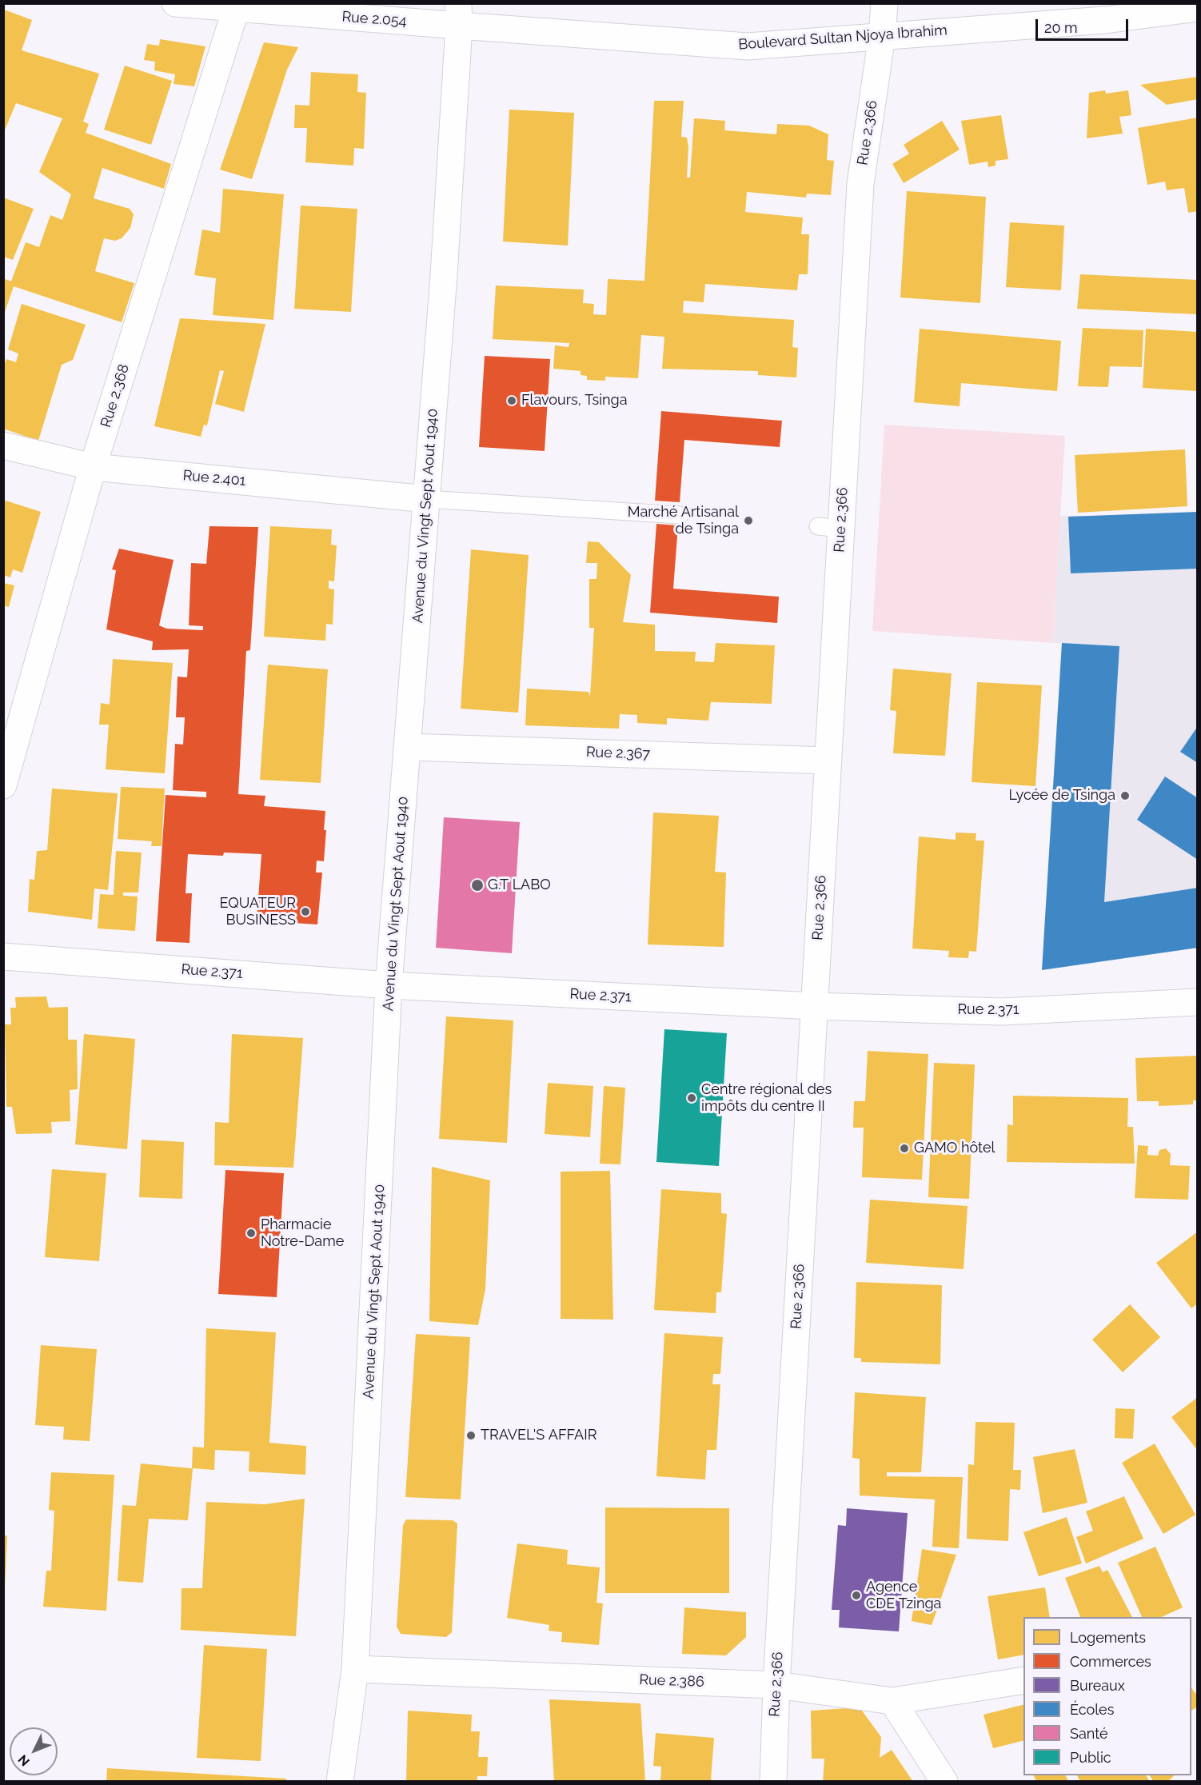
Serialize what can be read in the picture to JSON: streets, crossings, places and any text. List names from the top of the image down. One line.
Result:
{"streets":{"street":["Rue 2.054","Boulevard Sultan Njoya Ibrahim","Rue 2.366","Rue 2.368","Rue 2.401","Avenue du Vingt Sept Aout 1940","Rue 2.367","Rue 2.371","Rue 2.386"]},"crossings":[["Rue 2.054","Boulevard Sultan Njoya Ibrahim"],["Rue 2.054","Rue 2.368"],["Rue 2.054","Avenue du Vingt Sept Aout 1940"],["Boulevard Sultan Njoya Ibrahim","Rue 2.366"],["Boulevard Sultan Njoya Ibrahim","Avenue du Vingt Sept Aout 1940"],["Rue 2.366","Rue 2.367"],["Rue 2.366","Rue 2.371"],["Rue 2.366","Rue 2.386"],["Rue 2.368","Rue 2.401"],["Rue 2.401","Avenue du Vingt Sept Aout 1940"],["Avenue du Vingt Sept Aout 1940","Rue 2.367"],["Avenue du Vingt Sept Aout 1940","Rue 2.371"],["Avenue du Vingt Sept Aout 1940","Rue 2.386"]],"places":["Flavours, Tsinga","Marché Artisanal de Tsinga","Lycée de Tsinga","G.T LABO","EQUATEUR BUSINESS","Centre régional des impôts du centre II","GAMO hôtel","Pharmacie Notre-Dame","TRAVEL'S AFFAIR","Agence CDE Tzinga"],"legend":["Logements","Commerces","Bureaux","Écoles","Santé","Public"],"scale_bar":"20 m","north":"bottom left"}
